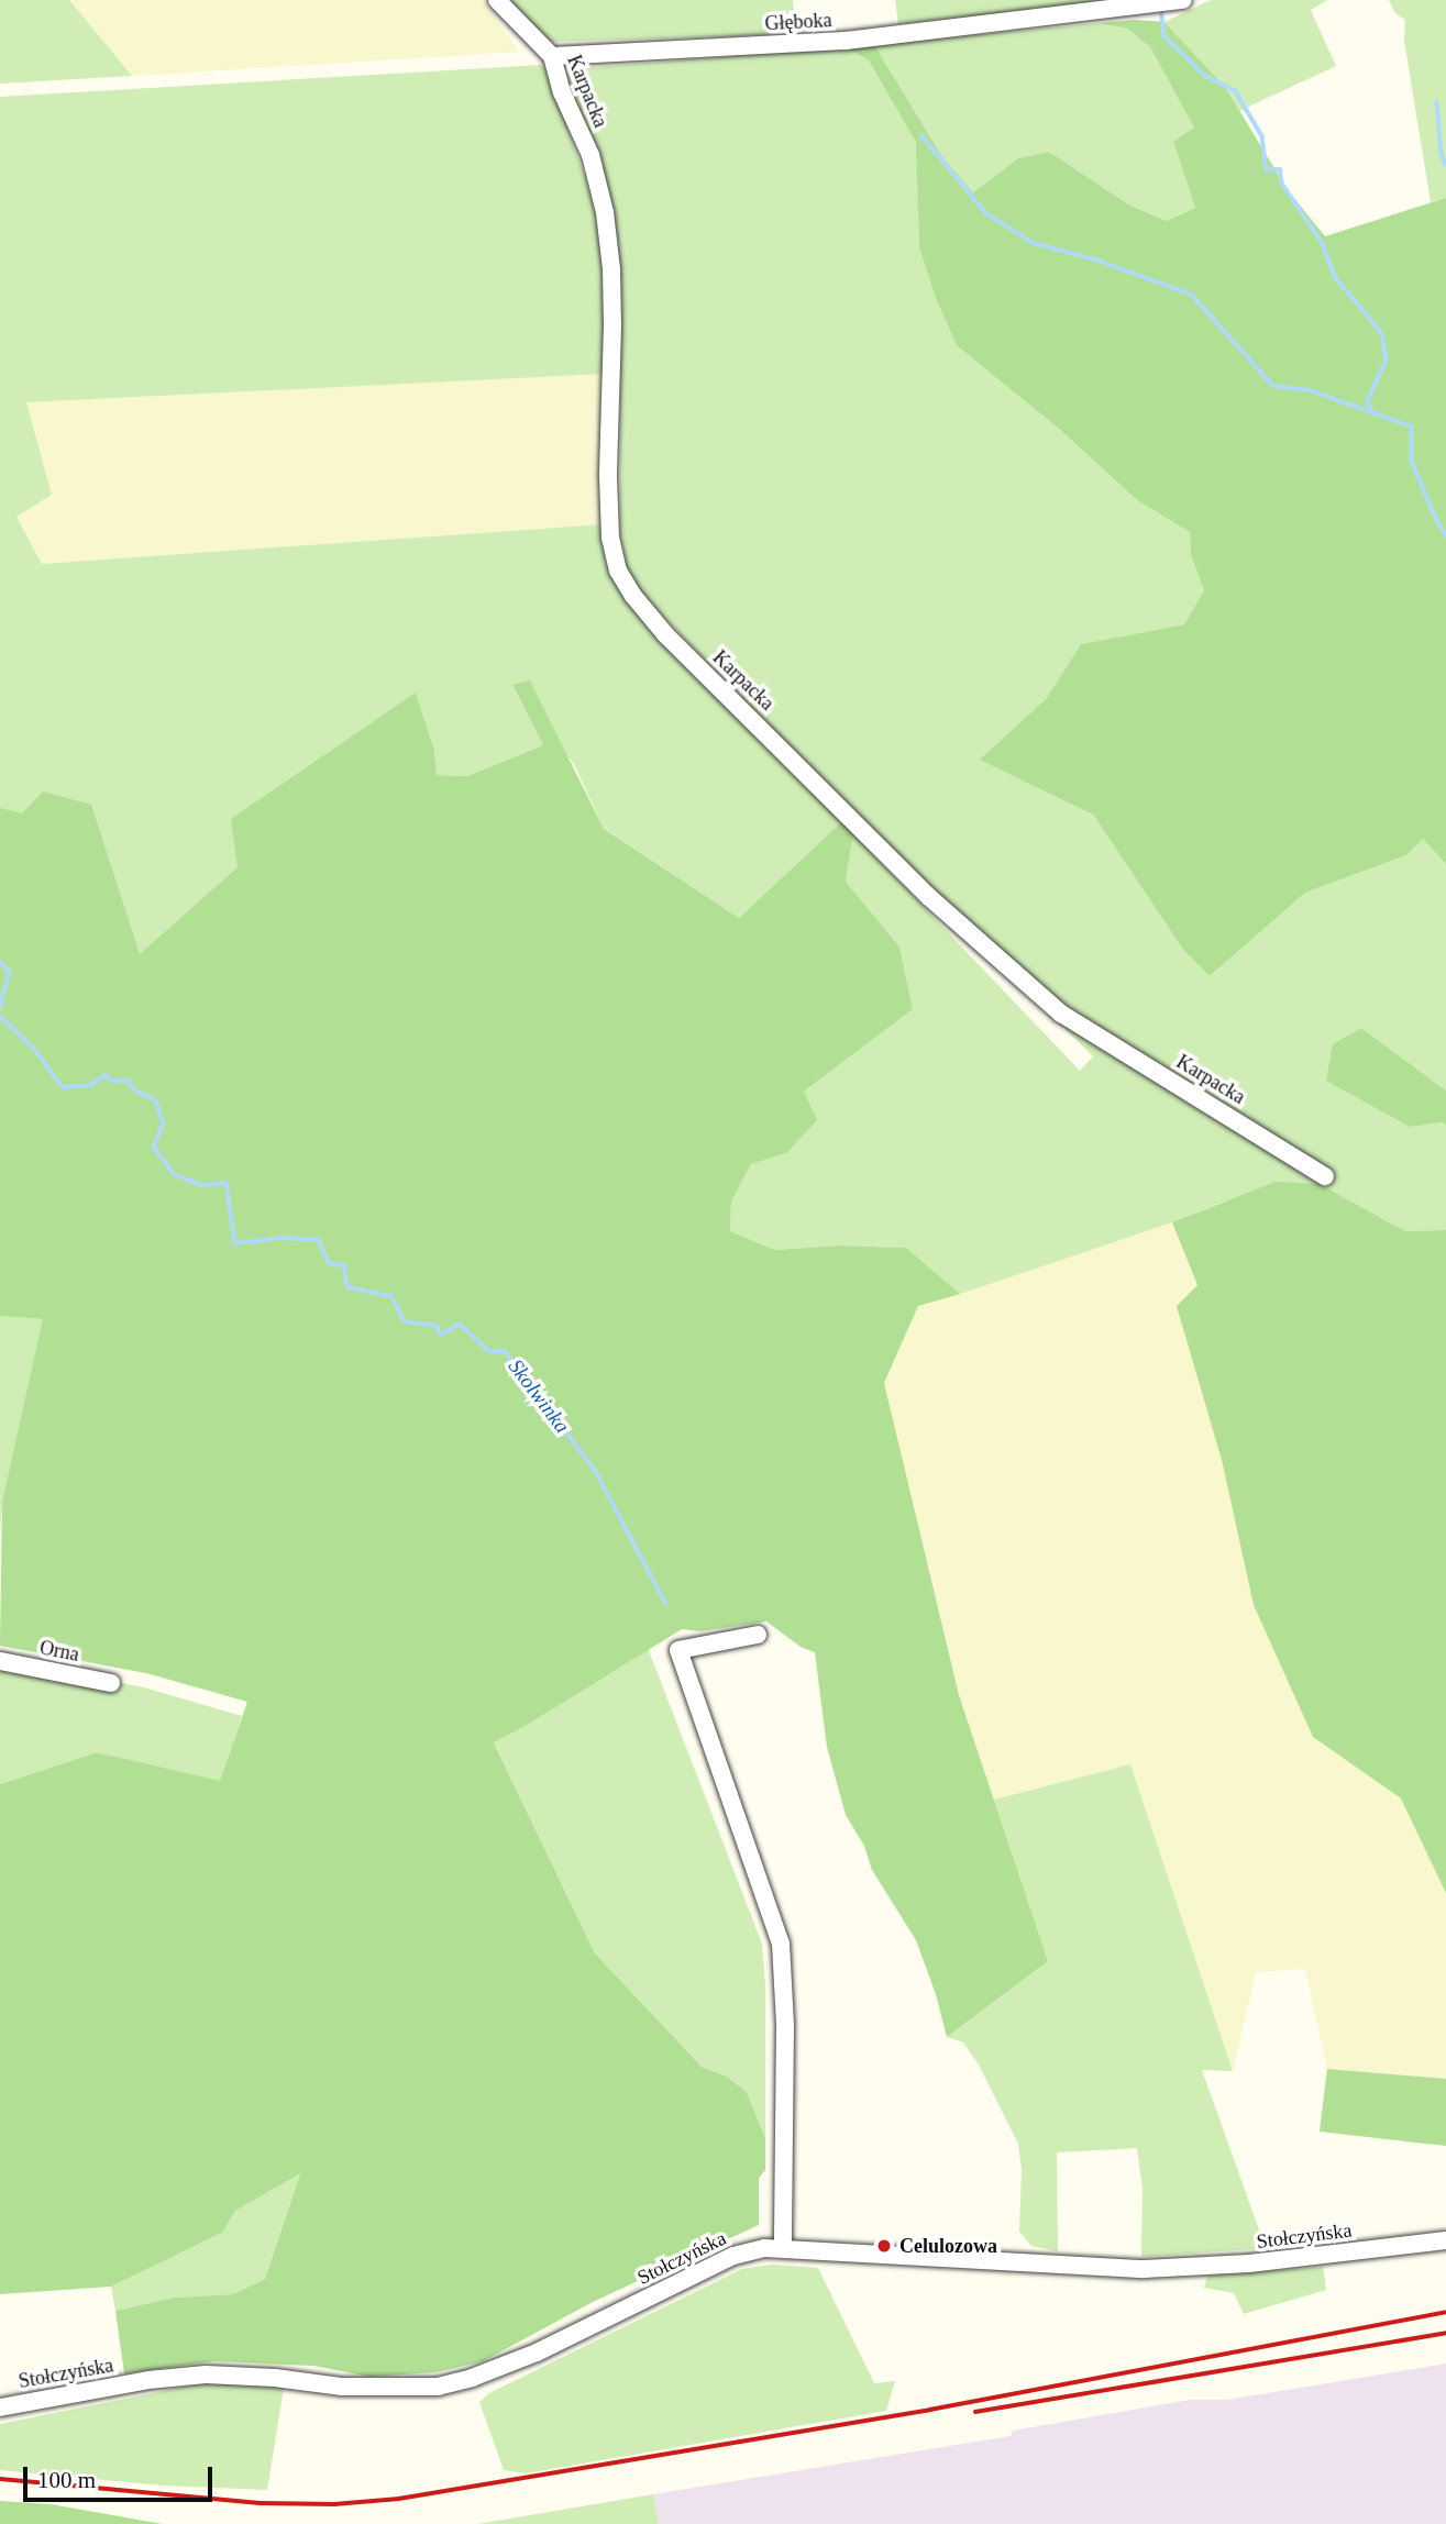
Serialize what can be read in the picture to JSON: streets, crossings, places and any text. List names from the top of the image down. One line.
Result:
{"streets":{"street":["Głęboka","Karpacka","Orna","Stołczyńska"]},"crossings":[["Głęboka","Karpacka"]],"water":["Skolwinka"],"places":["Celulozowa"],"scale_bar":"100 m"}
